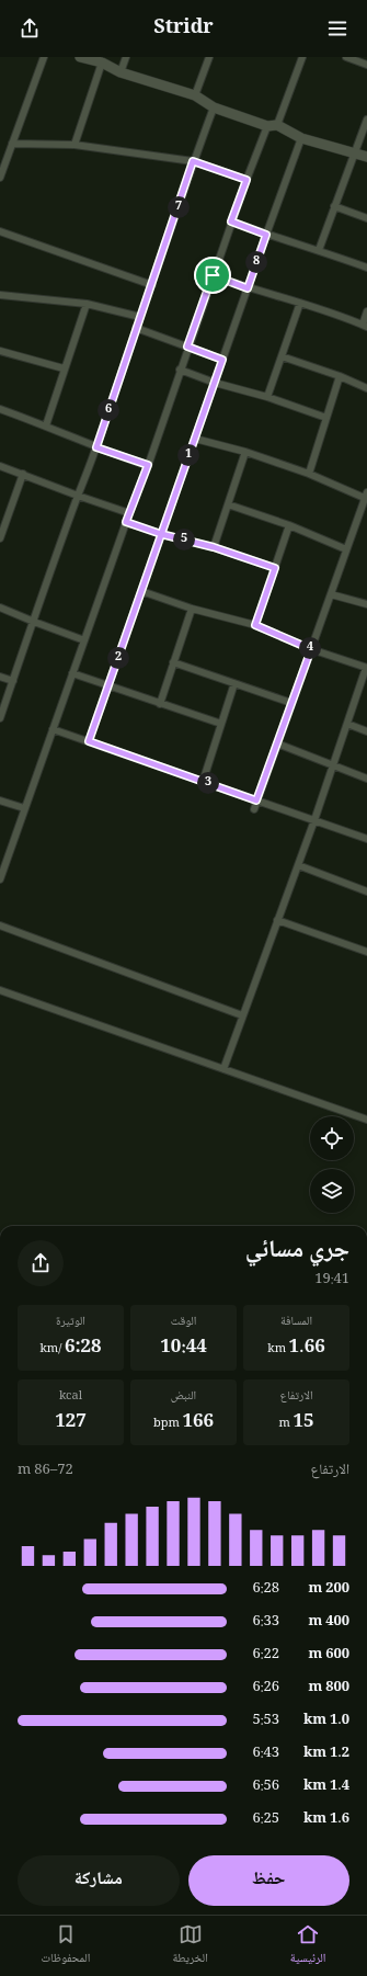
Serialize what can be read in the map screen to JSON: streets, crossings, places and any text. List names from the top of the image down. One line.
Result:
{"page":{"header":"Stridr","pins":["7","8","6","1","5","4","2","3"],"heading":["جري مسائي","19:41"],"stats":[["المسافة","1.66 km"],["الوقت","10:44"],["الوتيرة","6:28 /km"],["الارتفاع","15 m"],["النبض","166 bpm"],["kcal","127"]],"chart":["الارتفاع","72–86 m"],"list":[{"name":"200 m","note":"6:28"},{"name":"400 m","note":"6:33"},{"name":"600 m","note":"6:22"},{"name":"800 m","note":"6:26"},{"name":"1.0 km","note":"5:53"},{"name":"1.2 km","note":"6:43"},{"name":"1.4 km","note":"6:56"},{"name":"1.6 km","note":"6:25"}],"buttons":["حفظ","مشاركة"],"tabs":["الرئيسية","الخريطة","المحفوظات"]}}
